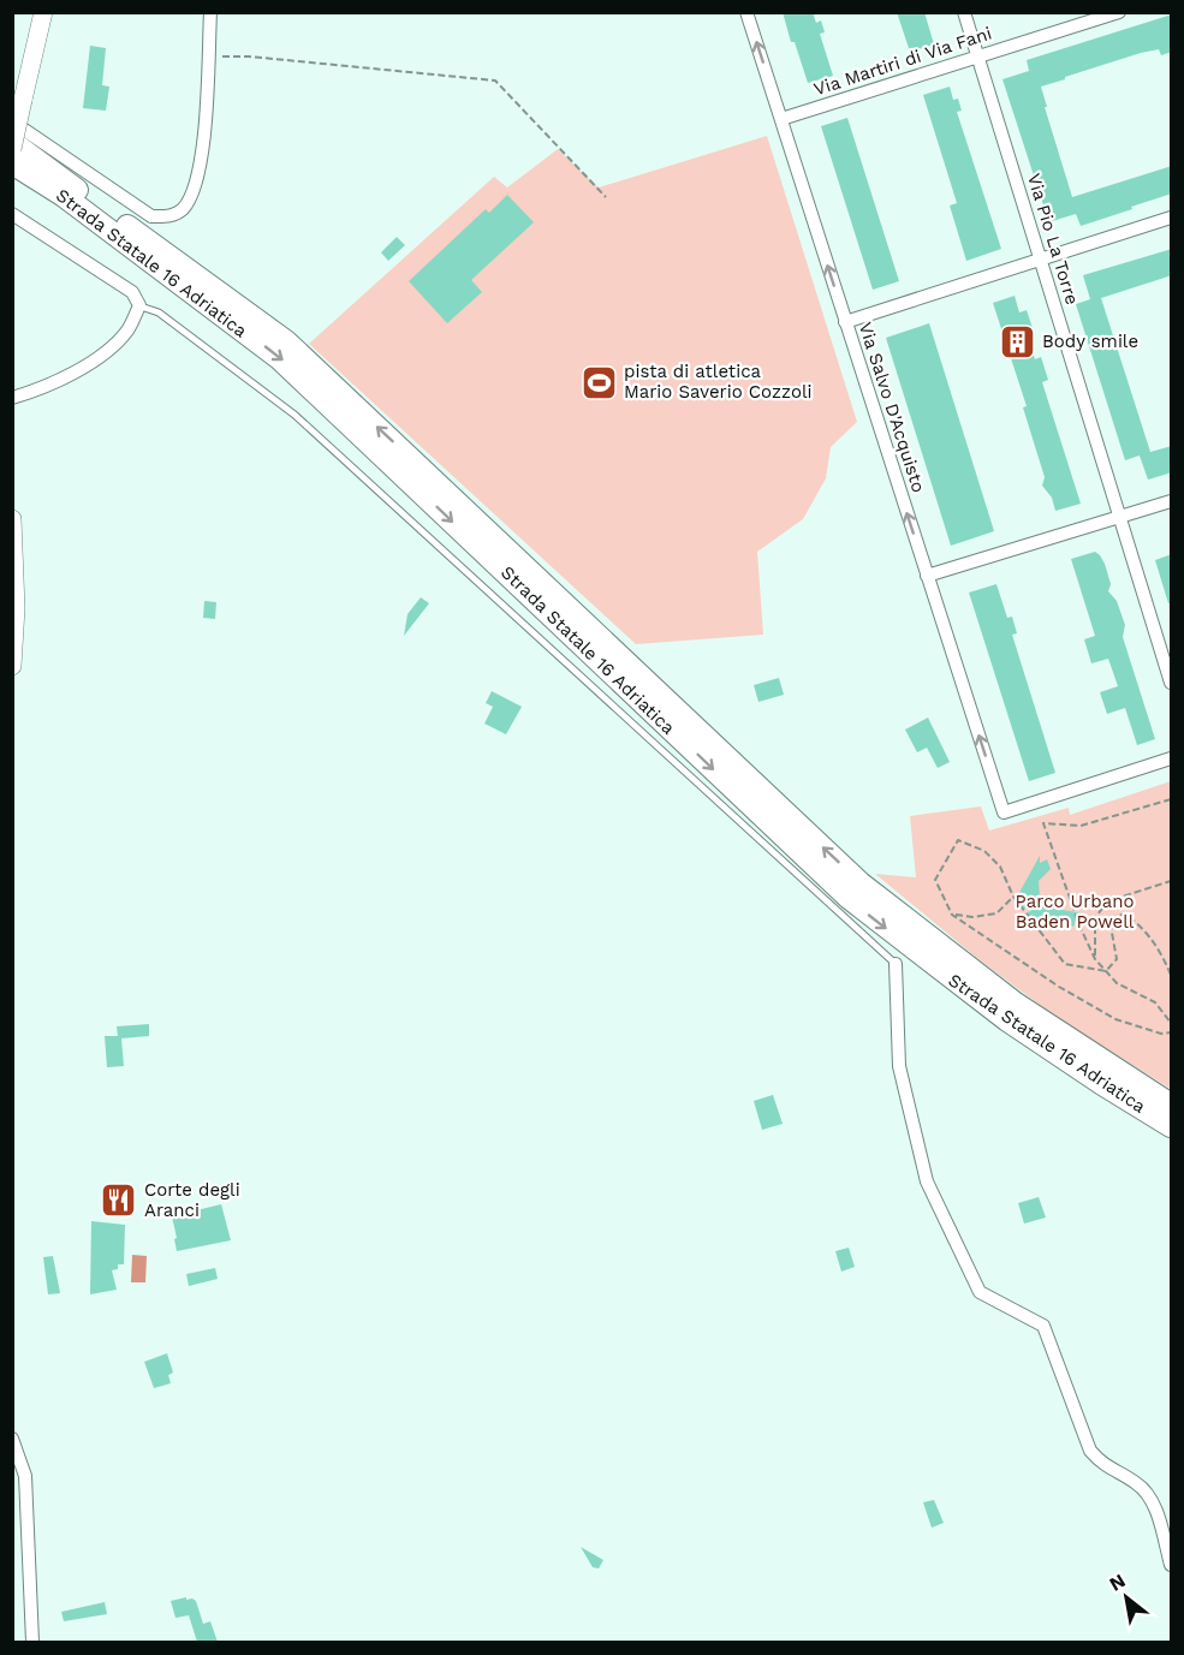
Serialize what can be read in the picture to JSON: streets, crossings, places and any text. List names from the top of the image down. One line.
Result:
{"streets":{"highway":["Strada Statale 16 Adriatica"],"street":["Via Martiri di Via Fani","Via Pio La Torre","Via Salvo D'Acquisto"]},"crossings":[["Via Martiri di Via Fani","Via Pio La Torre"],["Via Martiri di Via Fani","Via Salvo D'Acquisto"]],"one_way":["Via Salvo D'Acquisto"],"parks":["Parco Urbano Baden Powell"],"places":{"building":["Body smile"],"sports":["pista di atletica Mario Saverio Cozzoli"],"restaurant":["Corte degli Aranci"]},"north":"top left"}
